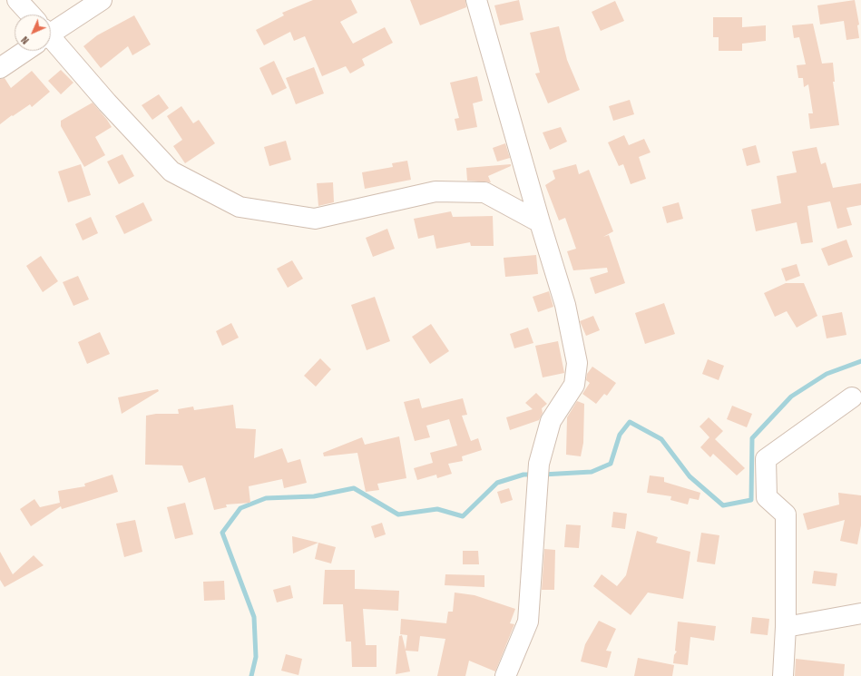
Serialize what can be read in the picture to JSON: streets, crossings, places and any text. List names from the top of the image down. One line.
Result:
{"north":"bottom left"}
